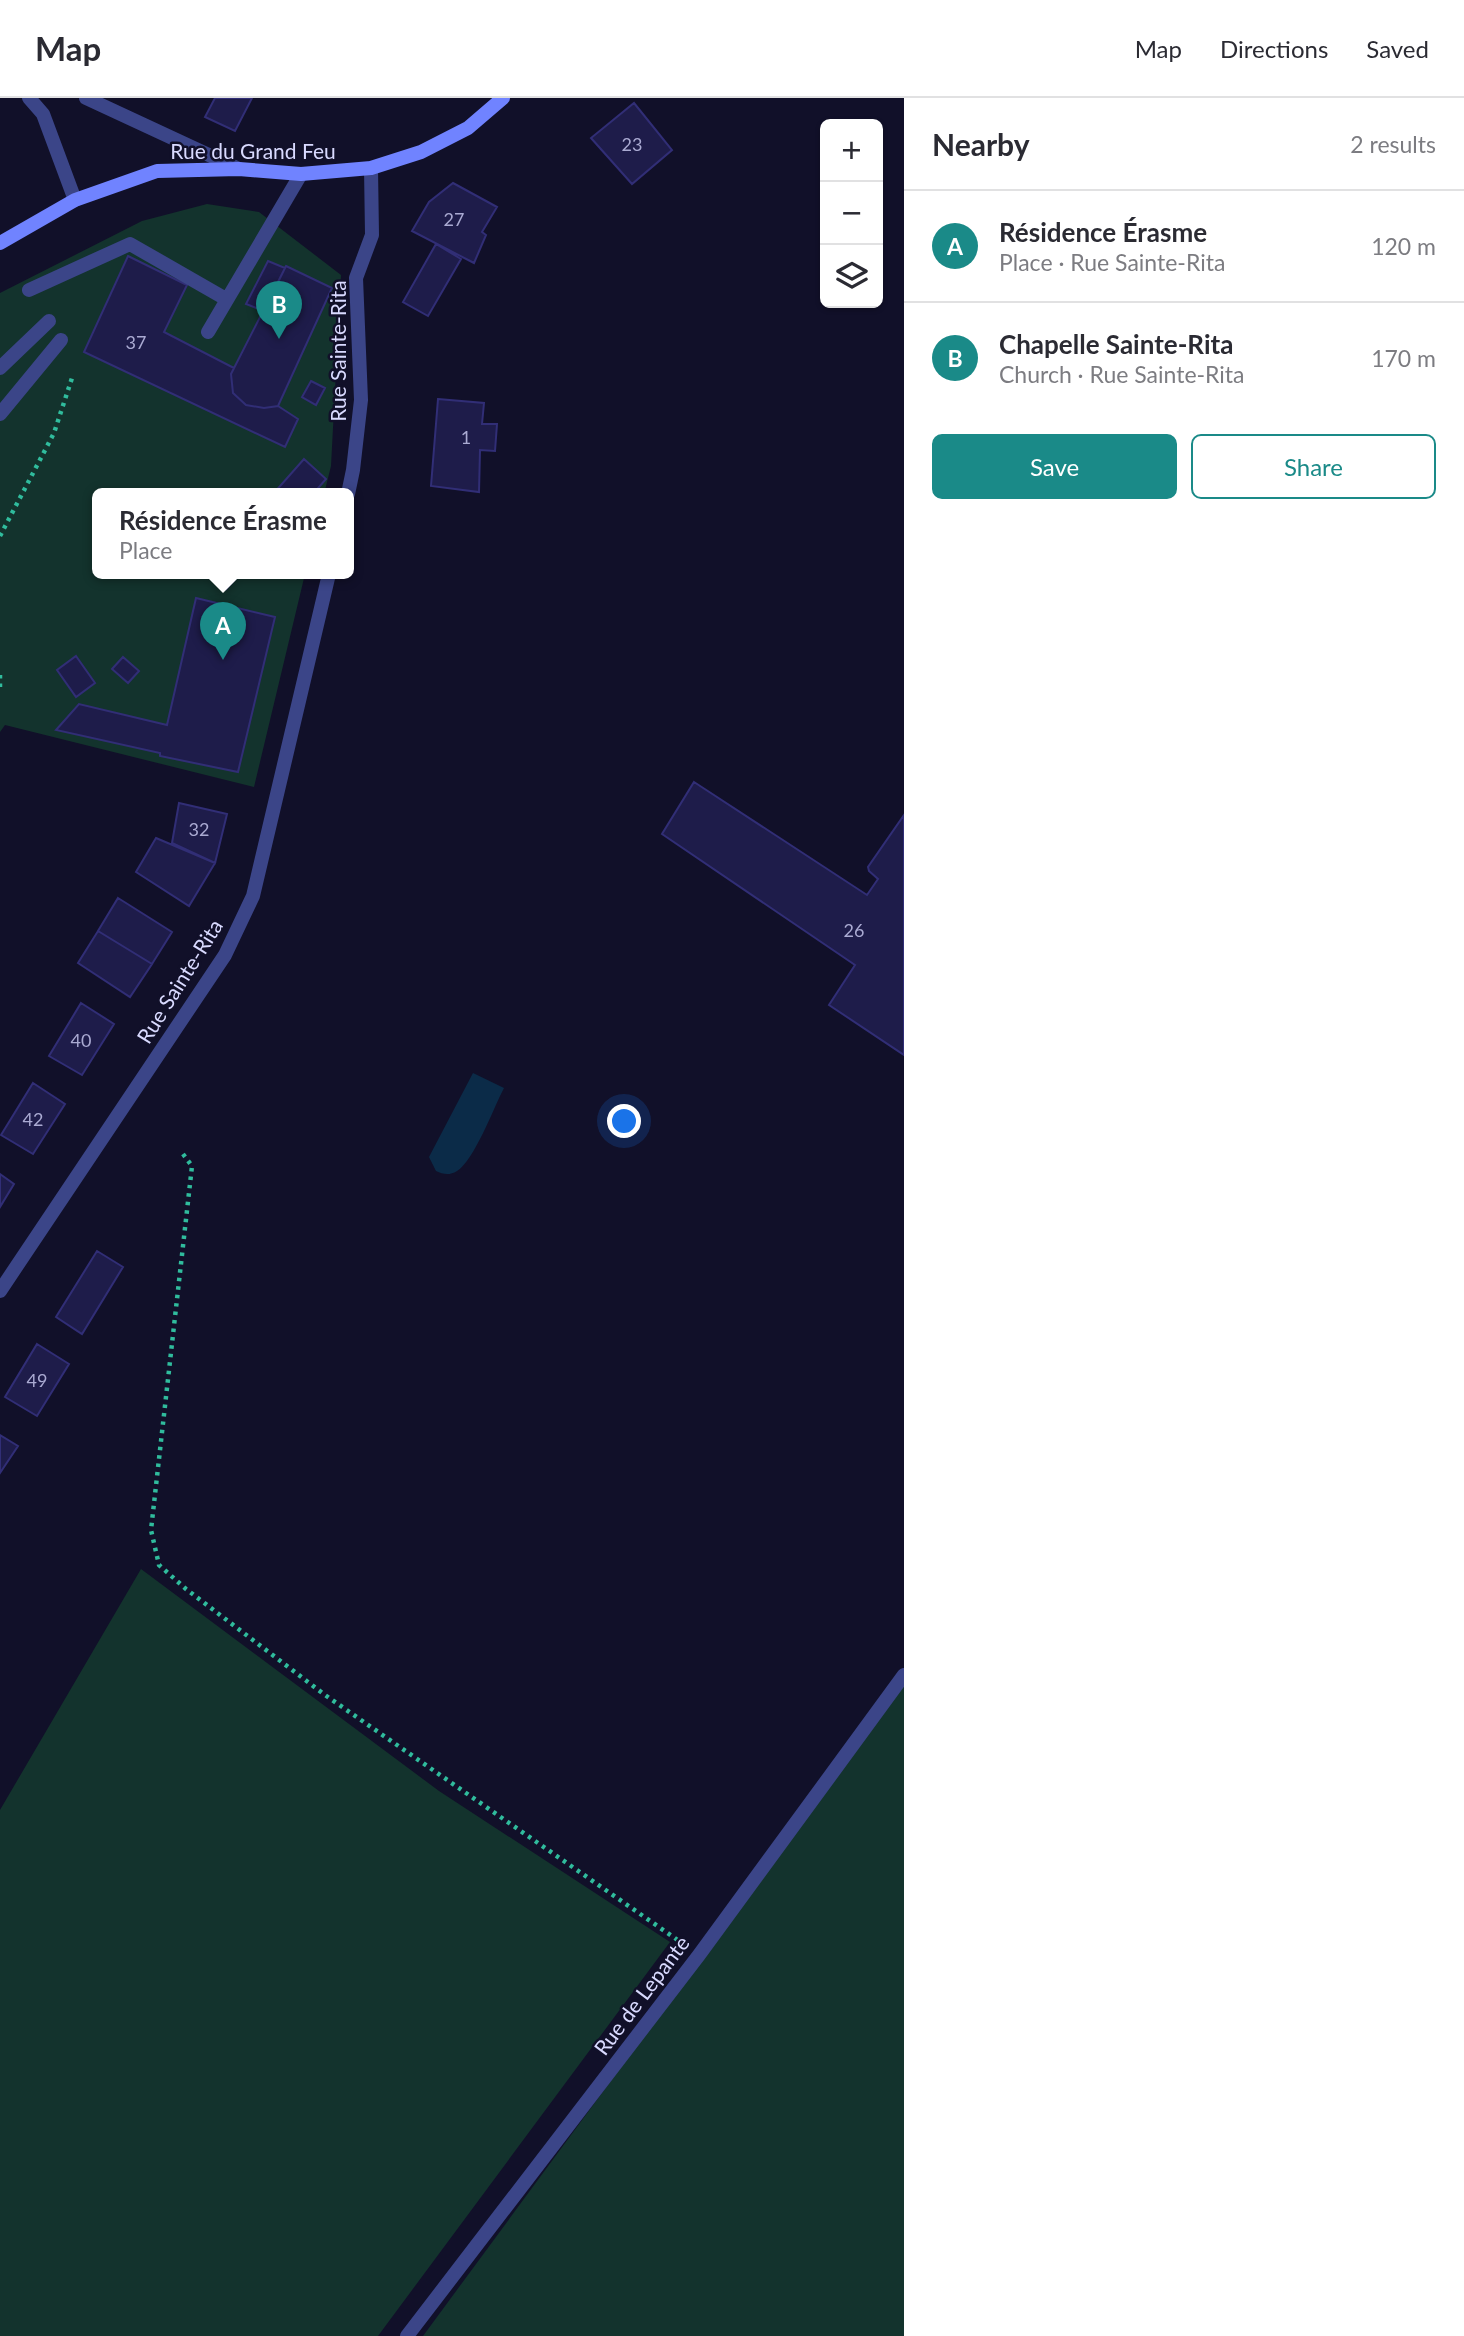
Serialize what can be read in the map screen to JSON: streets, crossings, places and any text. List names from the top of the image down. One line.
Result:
{"streets":{"street":["Rue du Grand Feu","Rue Sainte-Rita","Rue de Lepante"]},"crossings":[["Rue du Grand Feu","Rue Sainte-Rita"]],"house_numbers":["23","27","37","1","32","26","40","42","49"],"page":{"header":"Map","nav":["Map","Directions","Saved"],"heading":["Nearby","2 results"],"map_buttons":["+","−"],"list":[{"mark":"A","name":"Résidence Érasme","note":"Place · Rue Sainte-Rita","value":"120 m"},{"mark":"B","name":"Chapelle Sainte-Rita","note":"Church · Rue Sainte-Rita","value":"170 m"}],"pins":["B","A"],"buttons":["Save","Share"],"popup":["Résidence Érasme","Place"]}}
